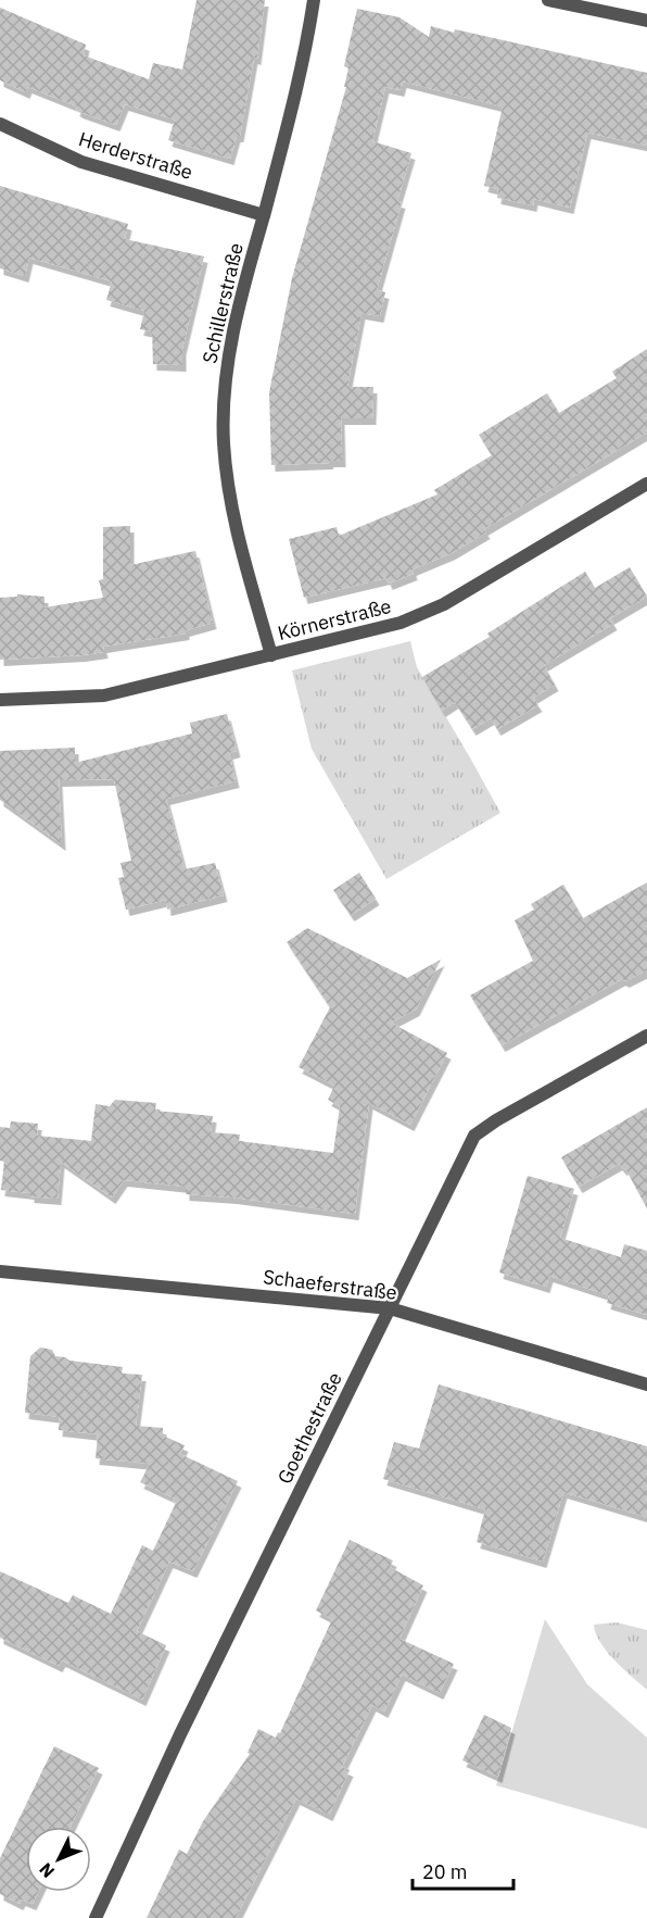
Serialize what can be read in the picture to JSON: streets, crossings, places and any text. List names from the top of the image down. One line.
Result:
{"streets":{"street":["Herderstraße","Schillerstraße","Körnerstraße","Schaeferstraße","Goethestraße"]},"crossings":[["Herderstraße","Schillerstraße"],["Schillerstraße","Körnerstraße"],["Schaeferstraße","Goethestraße"]],"scale_bar":"20 m","north":"bottom left"}
